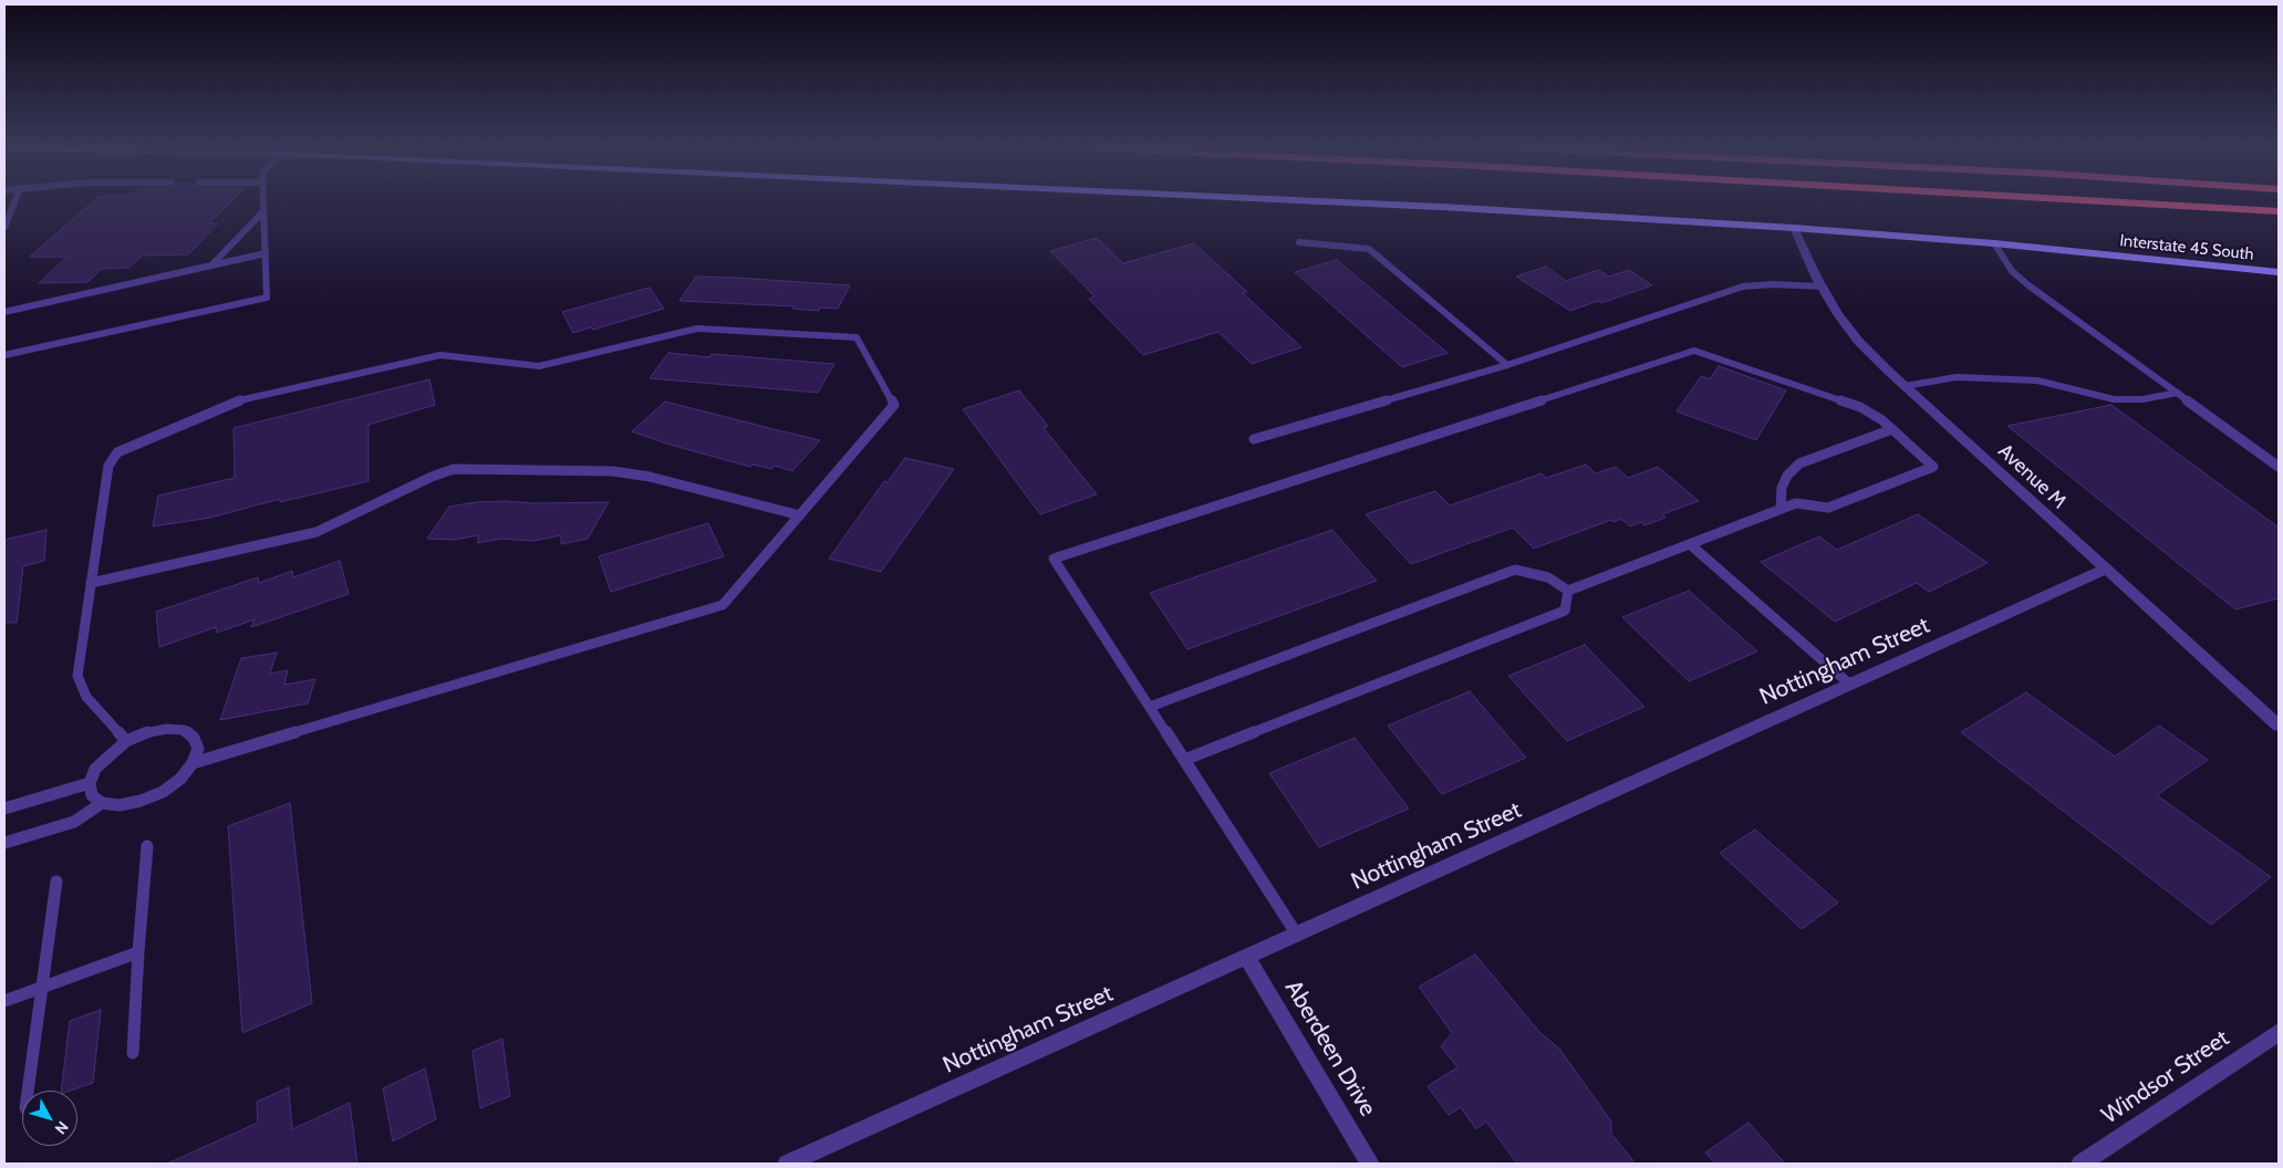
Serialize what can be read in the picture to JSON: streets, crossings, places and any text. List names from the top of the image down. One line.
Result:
{"streets":{"main road":["Interstate 45 South"],"street":["Avenue M","Nottingham Street","Aberdeen Drive","Windsor Street"]},"crossings":[["Interstate 45 South","Avenue M"],["Avenue M","Nottingham Street"],["Nottingham Street","Aberdeen Drive"]],"north":"bottom right"}
